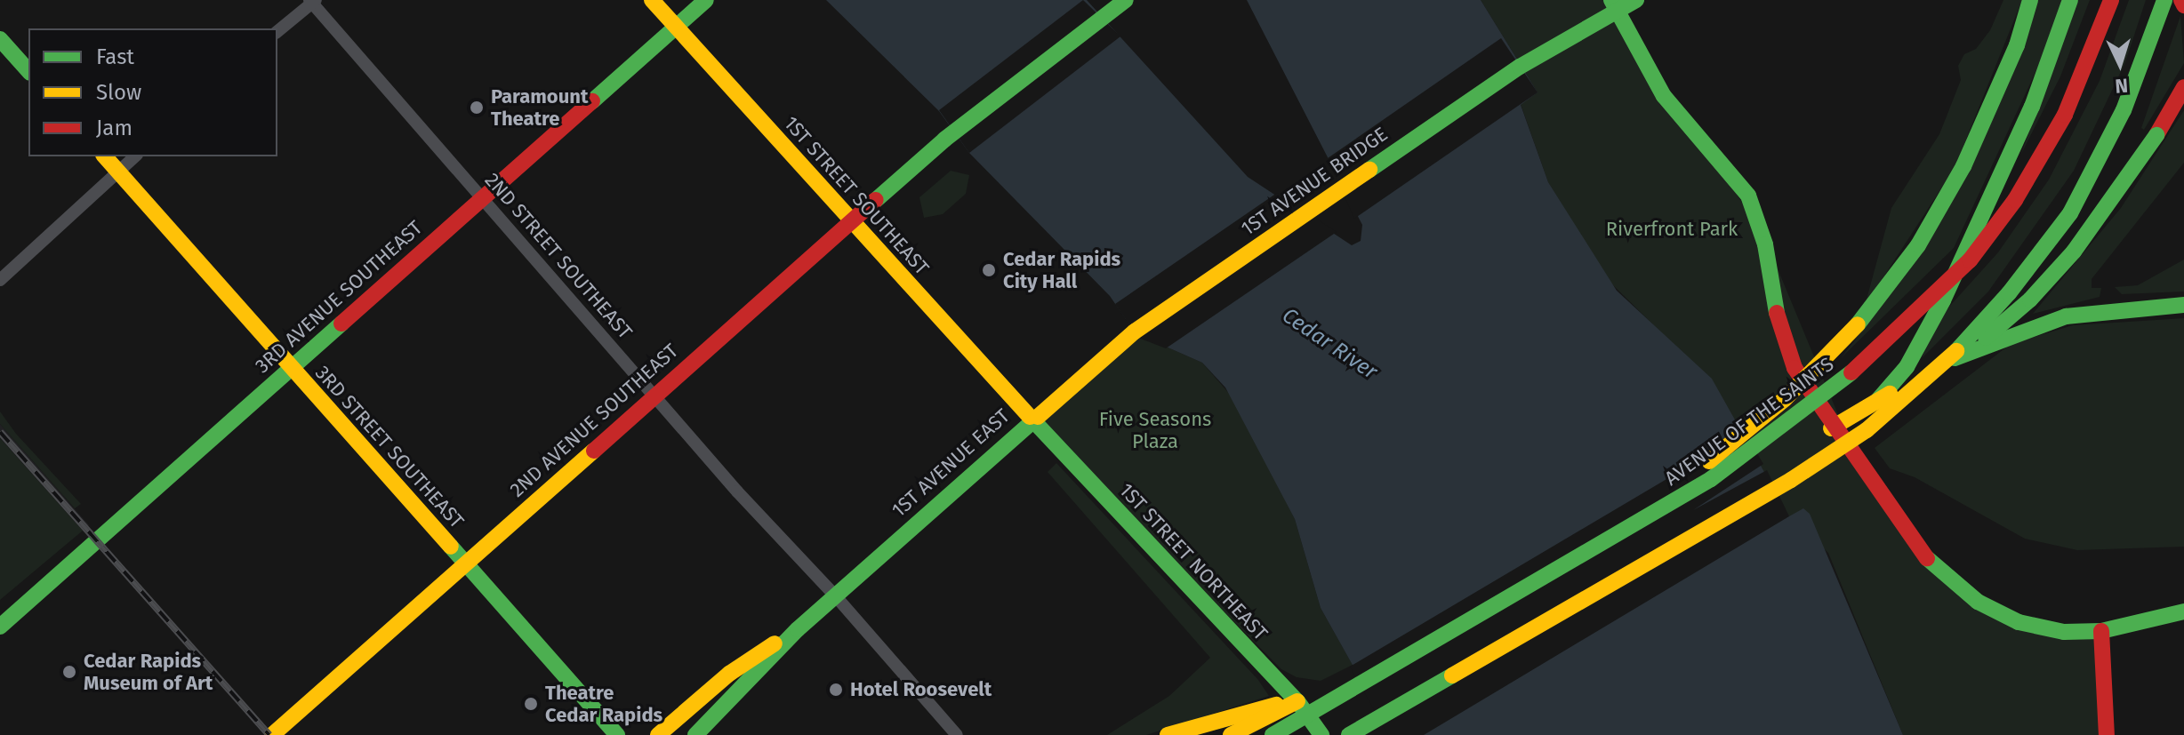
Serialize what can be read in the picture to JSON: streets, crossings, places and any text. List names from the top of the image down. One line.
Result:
{"streets":{"main road":["1ST AVENUE BRIDGE","1ST STREET SOUTHEAST","3RD AVENUE SOUTHEAST","2ND AVENUE SOUTHEAST","AVENUE OF THE SAINTS","3RD STREET SOUTHEAST","1ST AVENUE EAST","1ST STREET NORTHEAST"],"street":["2ND STREET SOUTHEAST"]},"crossings":[["1ST AVENUE BRIDGE","1ST AVENUE EAST"],["1ST STREET SOUTHEAST","3RD AVENUE SOUTHEAST"],["1ST STREET SOUTHEAST","2ND AVENUE SOUTHEAST"],["1ST STREET SOUTHEAST","1ST AVENUE EAST"],["1ST STREET SOUTHEAST","1ST STREET NORTHEAST"],["2ND STREET SOUTHEAST","3RD AVENUE SOUTHEAST"],["2ND STREET SOUTHEAST","2ND AVENUE SOUTHEAST"],["2ND STREET SOUTHEAST","1ST AVENUE EAST"],["3RD AVENUE SOUTHEAST","3RD STREET SOUTHEAST"],["2ND AVENUE SOUTHEAST","3RD STREET SOUTHEAST"],["1ST AVENUE EAST","1ST STREET NORTHEAST"]],"water":["Cedar River"],"parks":["Riverfront Park","Five Seasons Plaza"],"places":["Paramount Theatre","Cedar Rapids City Hall","Cedar Rapids Museum of Art","Hotel Roosevelt","Theatre Cedar Rapids"],"legend":["Fast","Slow","Jam"],"north":"bottom"}
